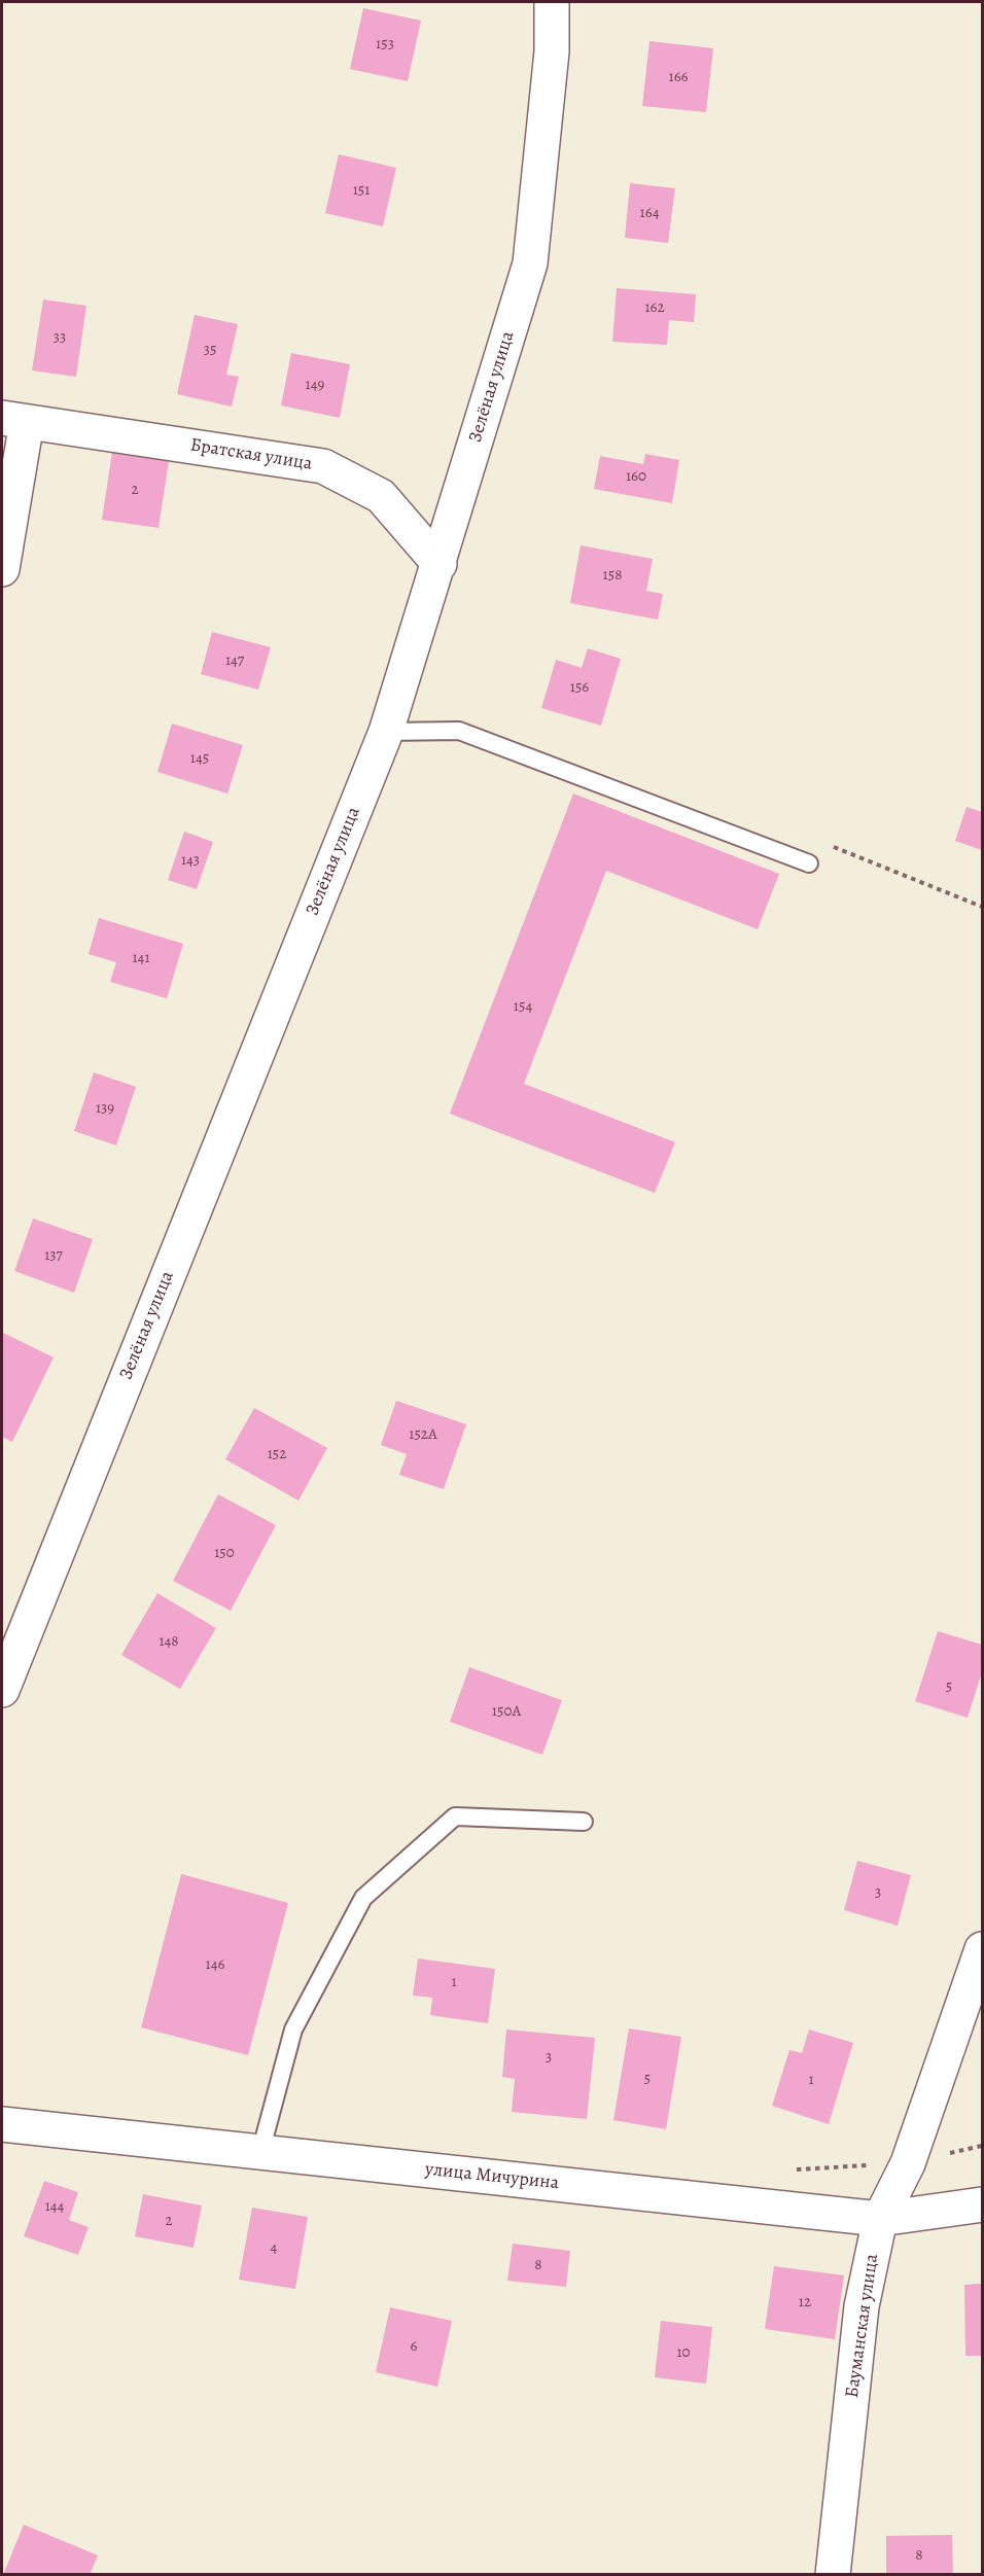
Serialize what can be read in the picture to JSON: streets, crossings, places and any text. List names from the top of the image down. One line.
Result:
{"streets":{"street":["Зелёная улица","Братская улица","улица Мичурина","Бауманская улица"]},"crossings":[["Зелёная улица","Братская улица"],["улица Мичурина","Бауманская улица"]],"house_numbers":["153","166","151","164","162","33","35","149","160","2","158","147","156","145","143","141","154","139","137","152А","152","150","148","5","150А","3","146","1","3","5","1","144","2","4","8","12","6","10","8"]}
